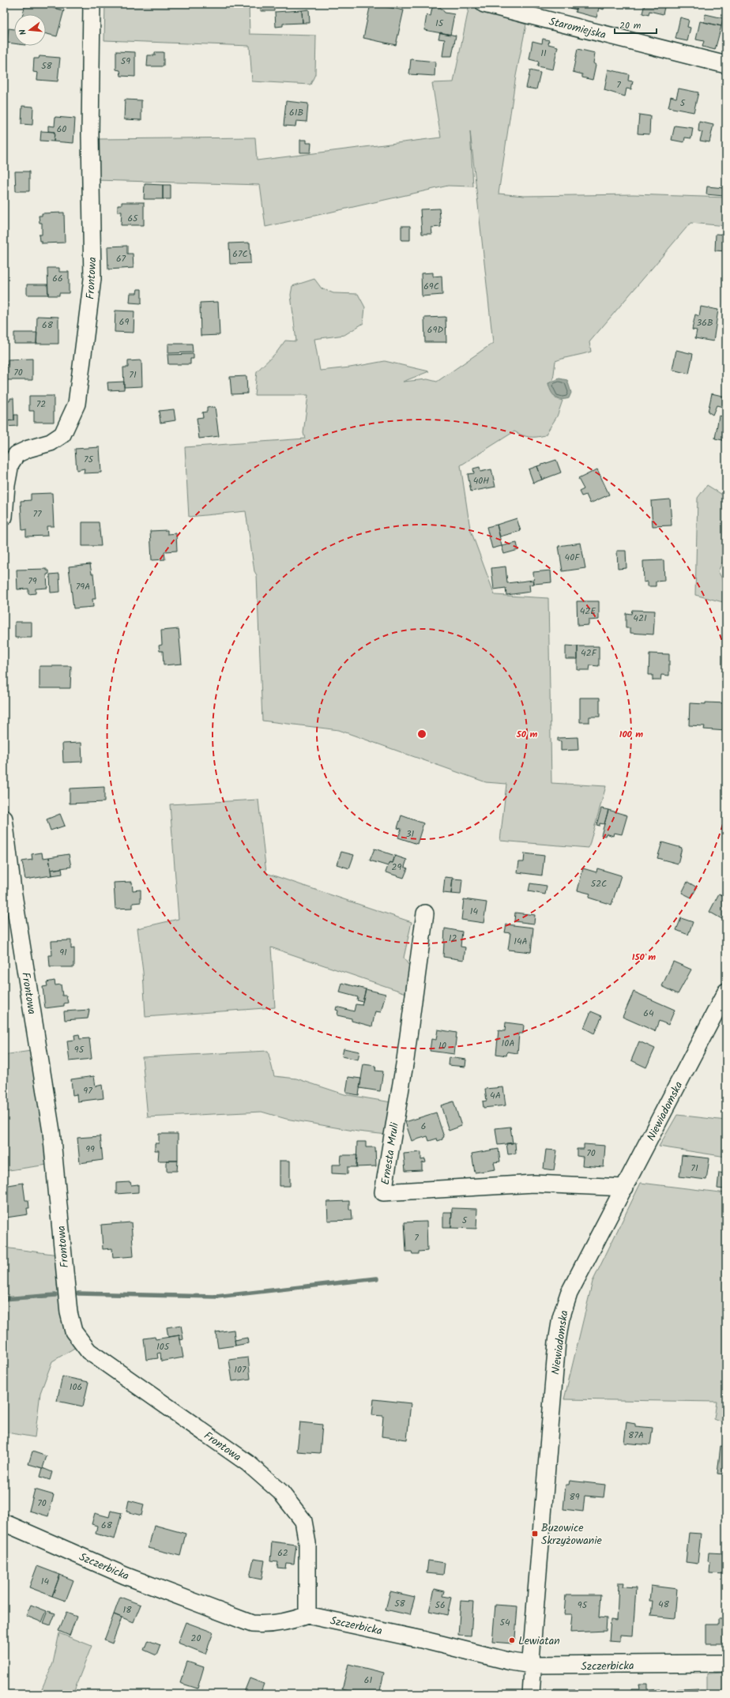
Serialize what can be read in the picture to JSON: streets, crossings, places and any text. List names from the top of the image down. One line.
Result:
{"streets":{"street":["Staromiejska","Frontowa","Niewiadomska","Ernesta Mruli","Szczerbicka"]},"crossings":[["Frontowa","Szczerbicka"],["Niewiadomska","Ernesta Mruli"],["Niewiadomska","Szczerbicka"]],"places":{"transit":["Buzowice Skrzyżowanie"],"other":["Lewiatan"]},"house_numbers":["15","11","59","58","7","5","61B","60","65","67C","67","66","69C","69","36B","68","69D","70","71","72","75","40H","77","40F","79","79A","42E","42I","42F","31","29","52C","14","12","14A","91","64","10A","10","95","97","4A","6","99","70","71","5","7","105","107","106","87A","89","70","68","62","14","58","48","56","95","18","54","20","61"],"scale_bar":"20 m","north":"left","rings":["50 m","100 m","150 m"]}
